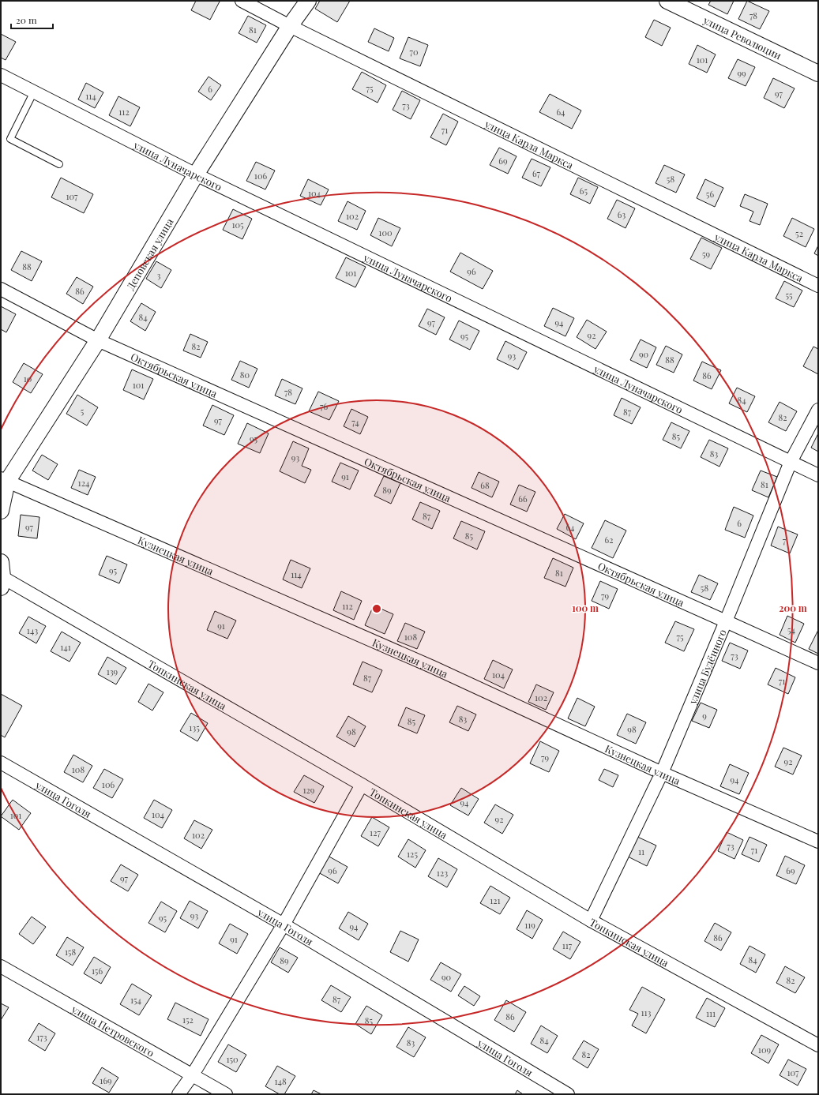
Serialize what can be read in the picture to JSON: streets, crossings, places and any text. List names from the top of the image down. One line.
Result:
{"streets":{"street":["улица Революции","улица Карла Маркса","улица Луначарского","Деповская улица","Октябрьская улица","Кузнецкая улица","улица Будённого","Топкинская улица","улица Гоголя","улица Петровского"]},"crossings":[["улица Карла Маркса","Деповская улица"],["улица Луначарского","Деповская улица"],["улица Луначарского","улица Будённого"],["Деповская улица","Октябрьская улица"],["Деповская улица","Кузнецкая улица"],["Октябрьская улица","улица Будённого"],["Кузнецкая улица","улица Будённого"],["улица Будённого","Топкинская улица"]],"house_numbers":["78","81","70","101","99","75","6","97","114","73","112","64","71","69","67","106","58","65","104","56","107","63","102","105","100","52","59","88","96","101","3","86","55","84","97","94","92","95","82","90","93","88","80","86","10","101","78","84","76","5","87","82","97","74","85","95","83","93","91","124","81","68","89","66","87","6","97","64","85","62","7","95","81","114","58","79","112","91","54","143","108","75","141","73","139","104","87","71","102","9","83","85","135","98","98","79","92","108","94","106","129","94","104","101","92","127","102","73","71","11","125","96","69","123","97","121","93","95","119","94","86","91","117","158","84","89","156","90","82","87","154","113","111","86","152","85","173","84","83","109","82","150","107","169","148"],"scale_bar":"20 m","rings":["100 m","200 m"]}
